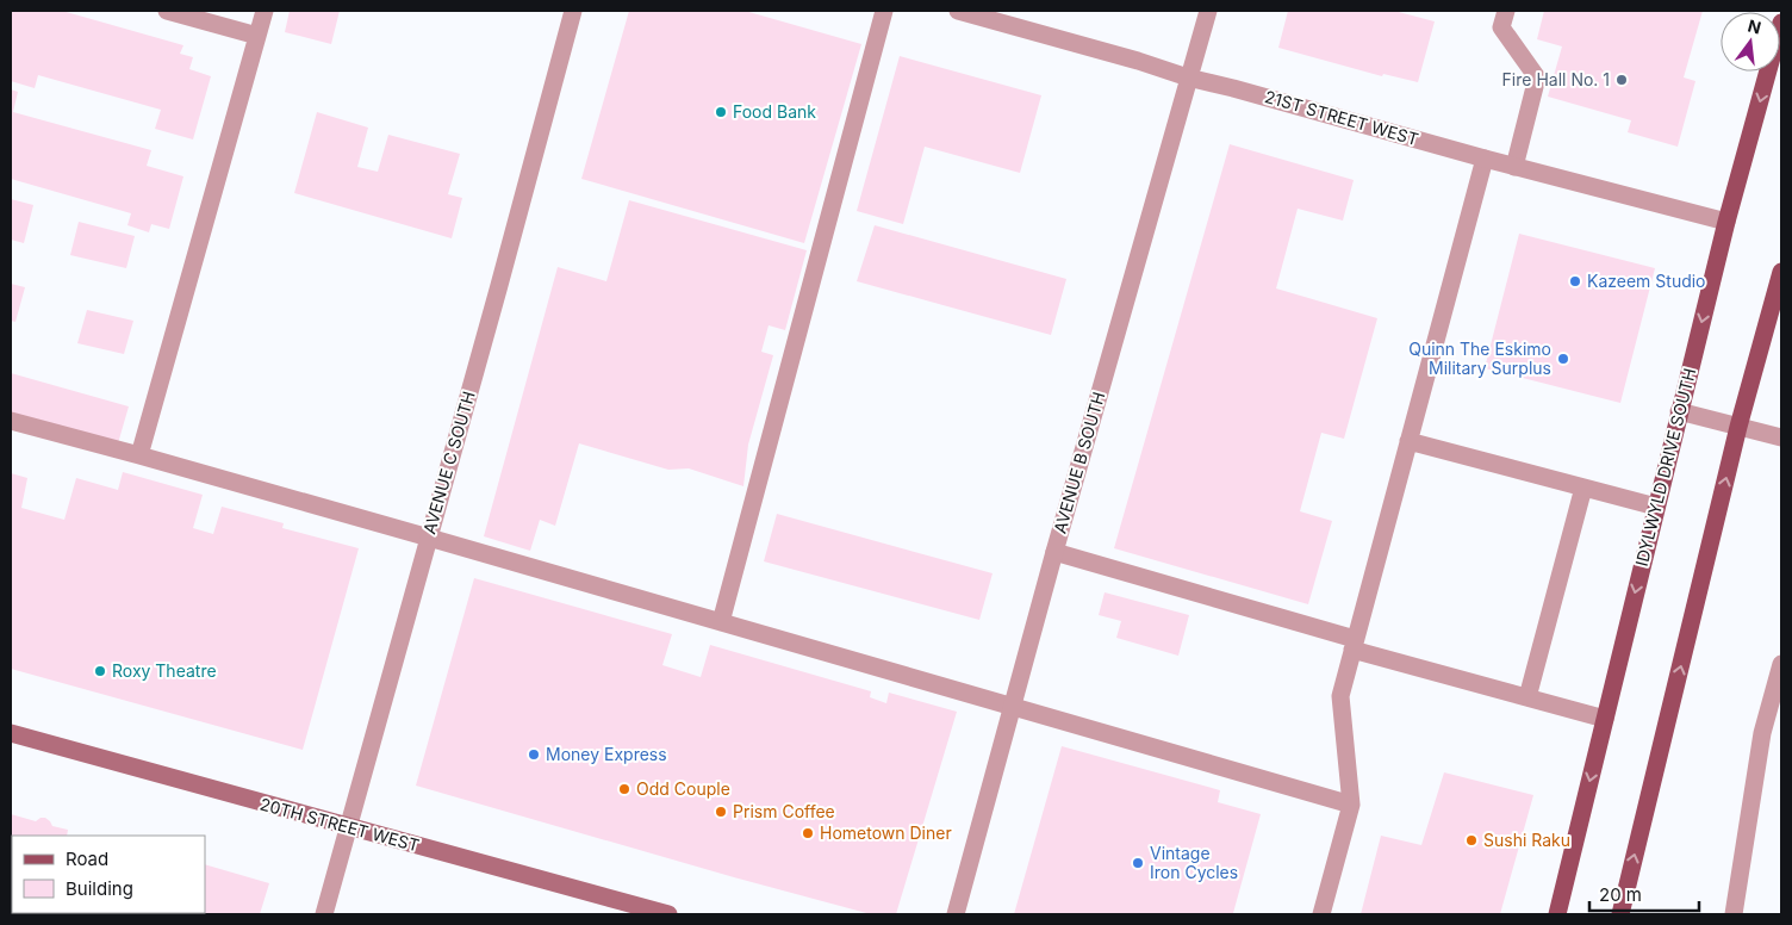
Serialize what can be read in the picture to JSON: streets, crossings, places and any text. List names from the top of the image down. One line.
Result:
{"streets":{"main road":["IDYLWYLD DRIVE SOUTH","20TH STREET WEST"],"street":["21ST STREET WEST","AVENUE C SOUTH","AVENUE B SOUTH"]},"crossings":[["21ST STREET WEST","AVENUE B SOUTH"],["21ST STREET WEST","IDYLWYLD DRIVE SOUTH"],["AVENUE C SOUTH","20TH STREET WEST"]],"places":["Fire Hall No. 1","Food Bank","Kazeem Studio","Quinn The Eskimo Military Surplus","Roxy Theatre","Money Express","Odd Couple","Prism Coffee","Hometown Diner","Sushi Raku","Vintage Iron Cycles"],"legend":["Road","Building"],"scale_bar":"20 m","north":"top"}
